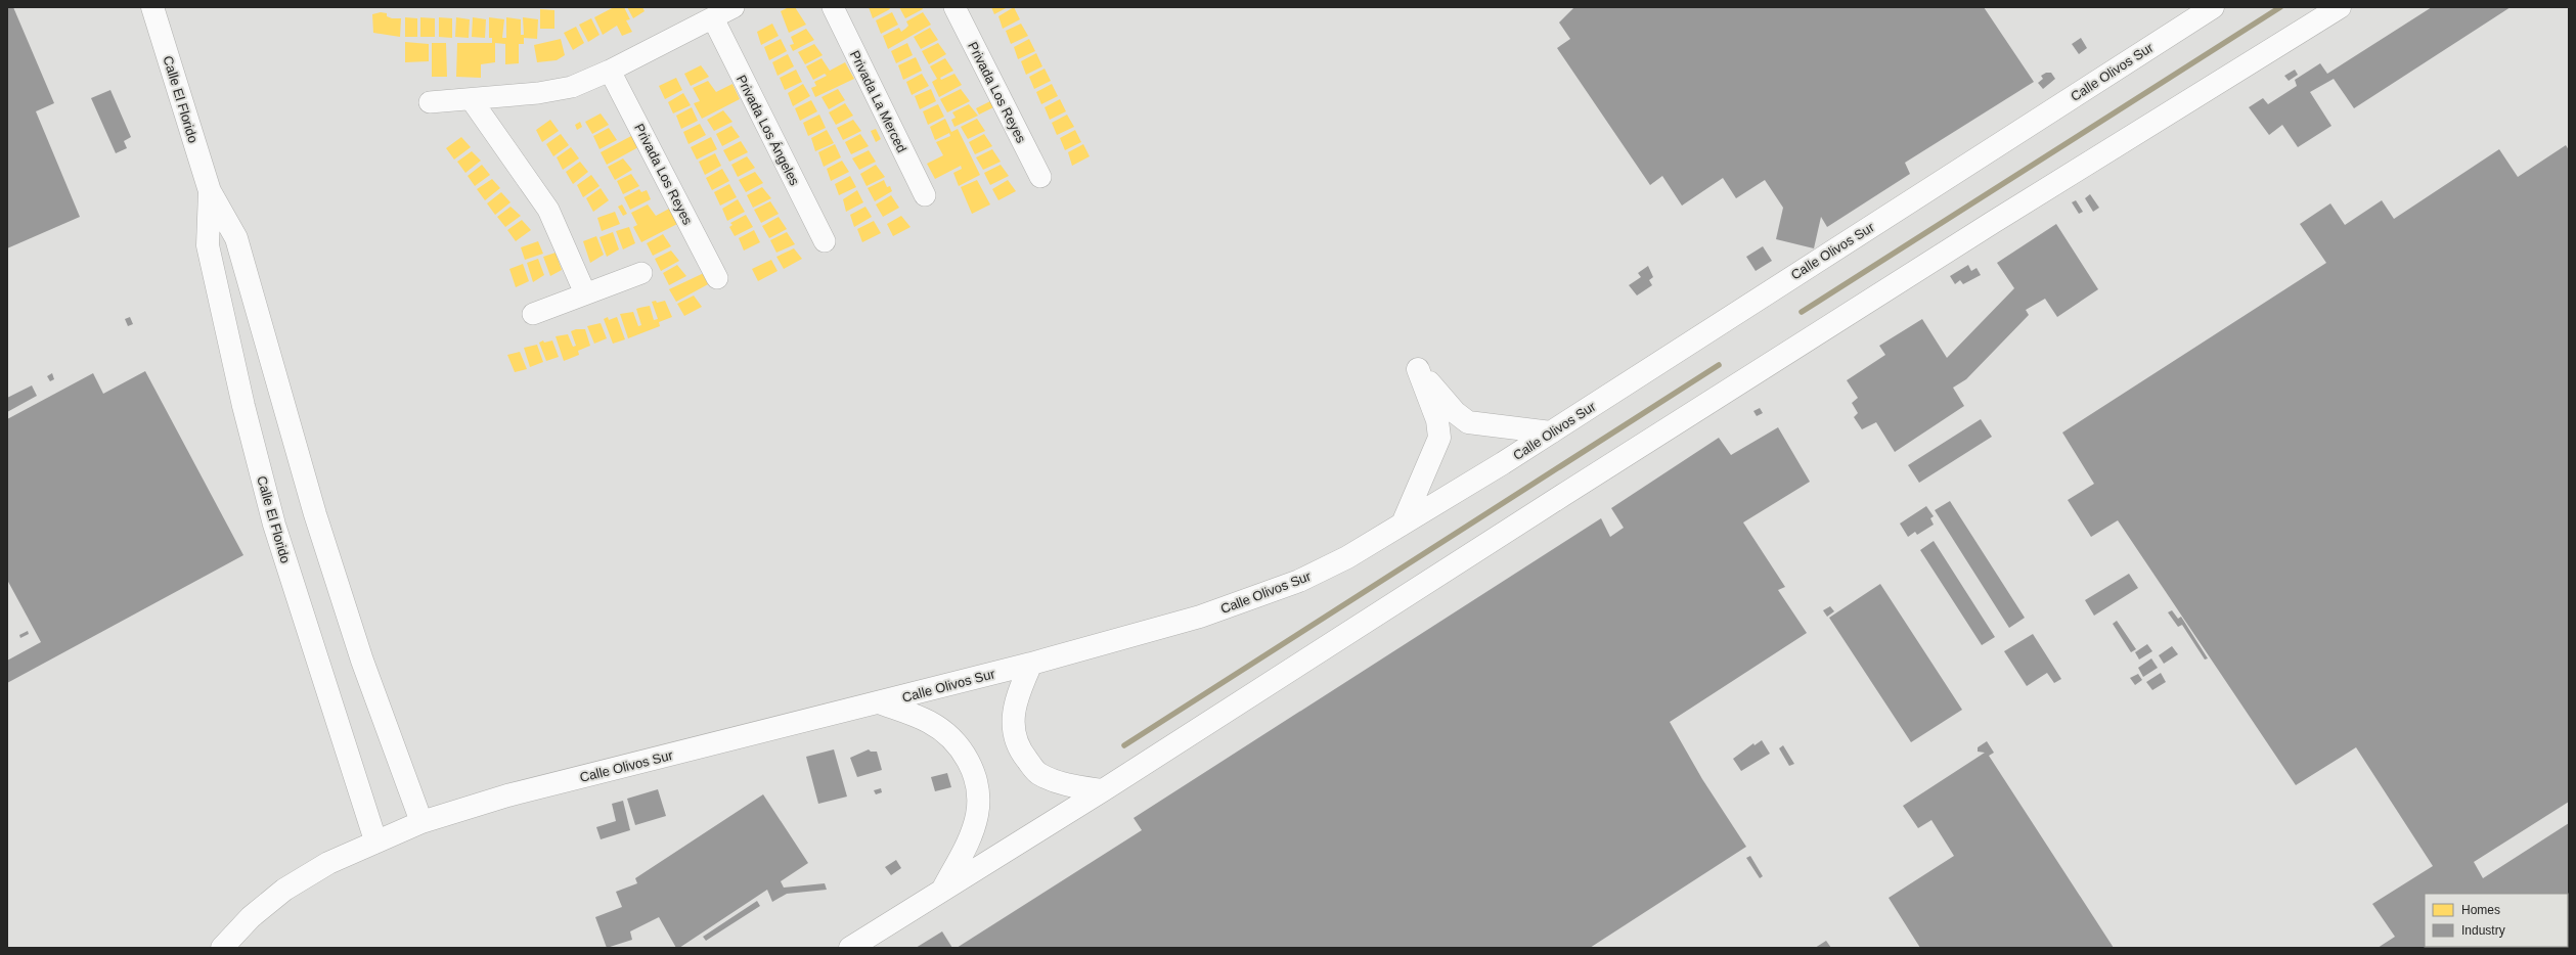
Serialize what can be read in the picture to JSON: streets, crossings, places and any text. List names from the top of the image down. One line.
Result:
{"streets":{"main road":["Calle Olivos Sur","Calle El Florido"],"street":["Privada Los Reyes","Privada La Merced","Privada Los Ángeles"]},"crossings":[["Calle Olivos Sur","Calle El Florido"]],"legend":["Homes","Industry"]}
